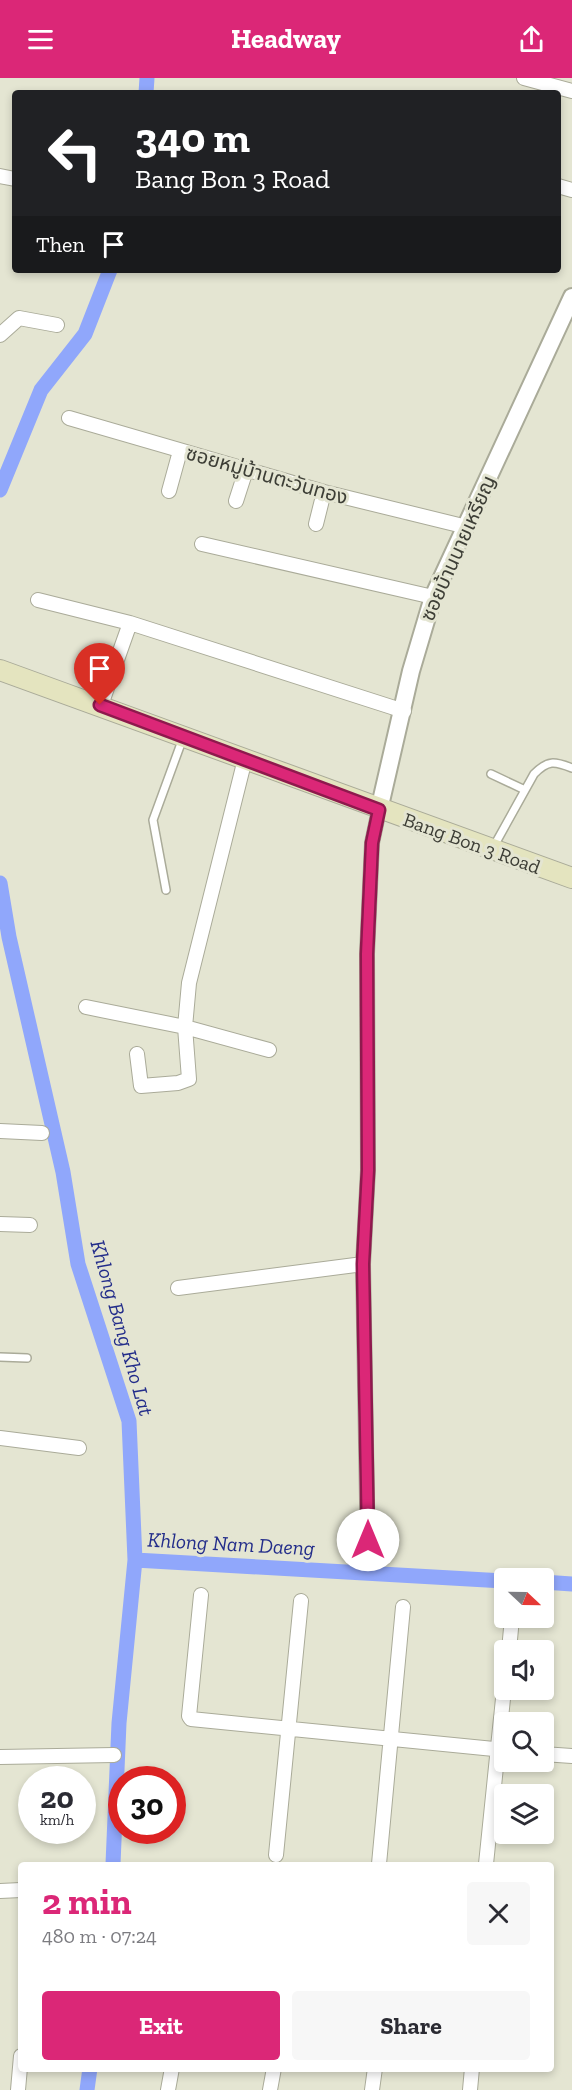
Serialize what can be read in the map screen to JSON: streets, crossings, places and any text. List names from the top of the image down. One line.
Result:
{"streets":{"main road":["Bang Bon 3 Road"],"street":["ซอยหมู่บ้านตะวันทอง","ซอยบ้านนายเหรียญ"]},"crossings":[["ซอยหมู่บ้านตะวันทอง","ซอยบ้านนายเหรียญ"],["ซอยบ้านนายเหรียญ","Bang Bon 3 Road"]],"water":["Khlong Bang Kho Lat","Khlong Nam Daeng"],"north":"right","page":{"header":"Headway","turn":["340 m","Bang Bon 3 Road"],"then":"Then","speed":"20 km/h","limit":"30","heading":["2 min","480 m · 07:24"],"buttons":["Exit","Share"]}}
